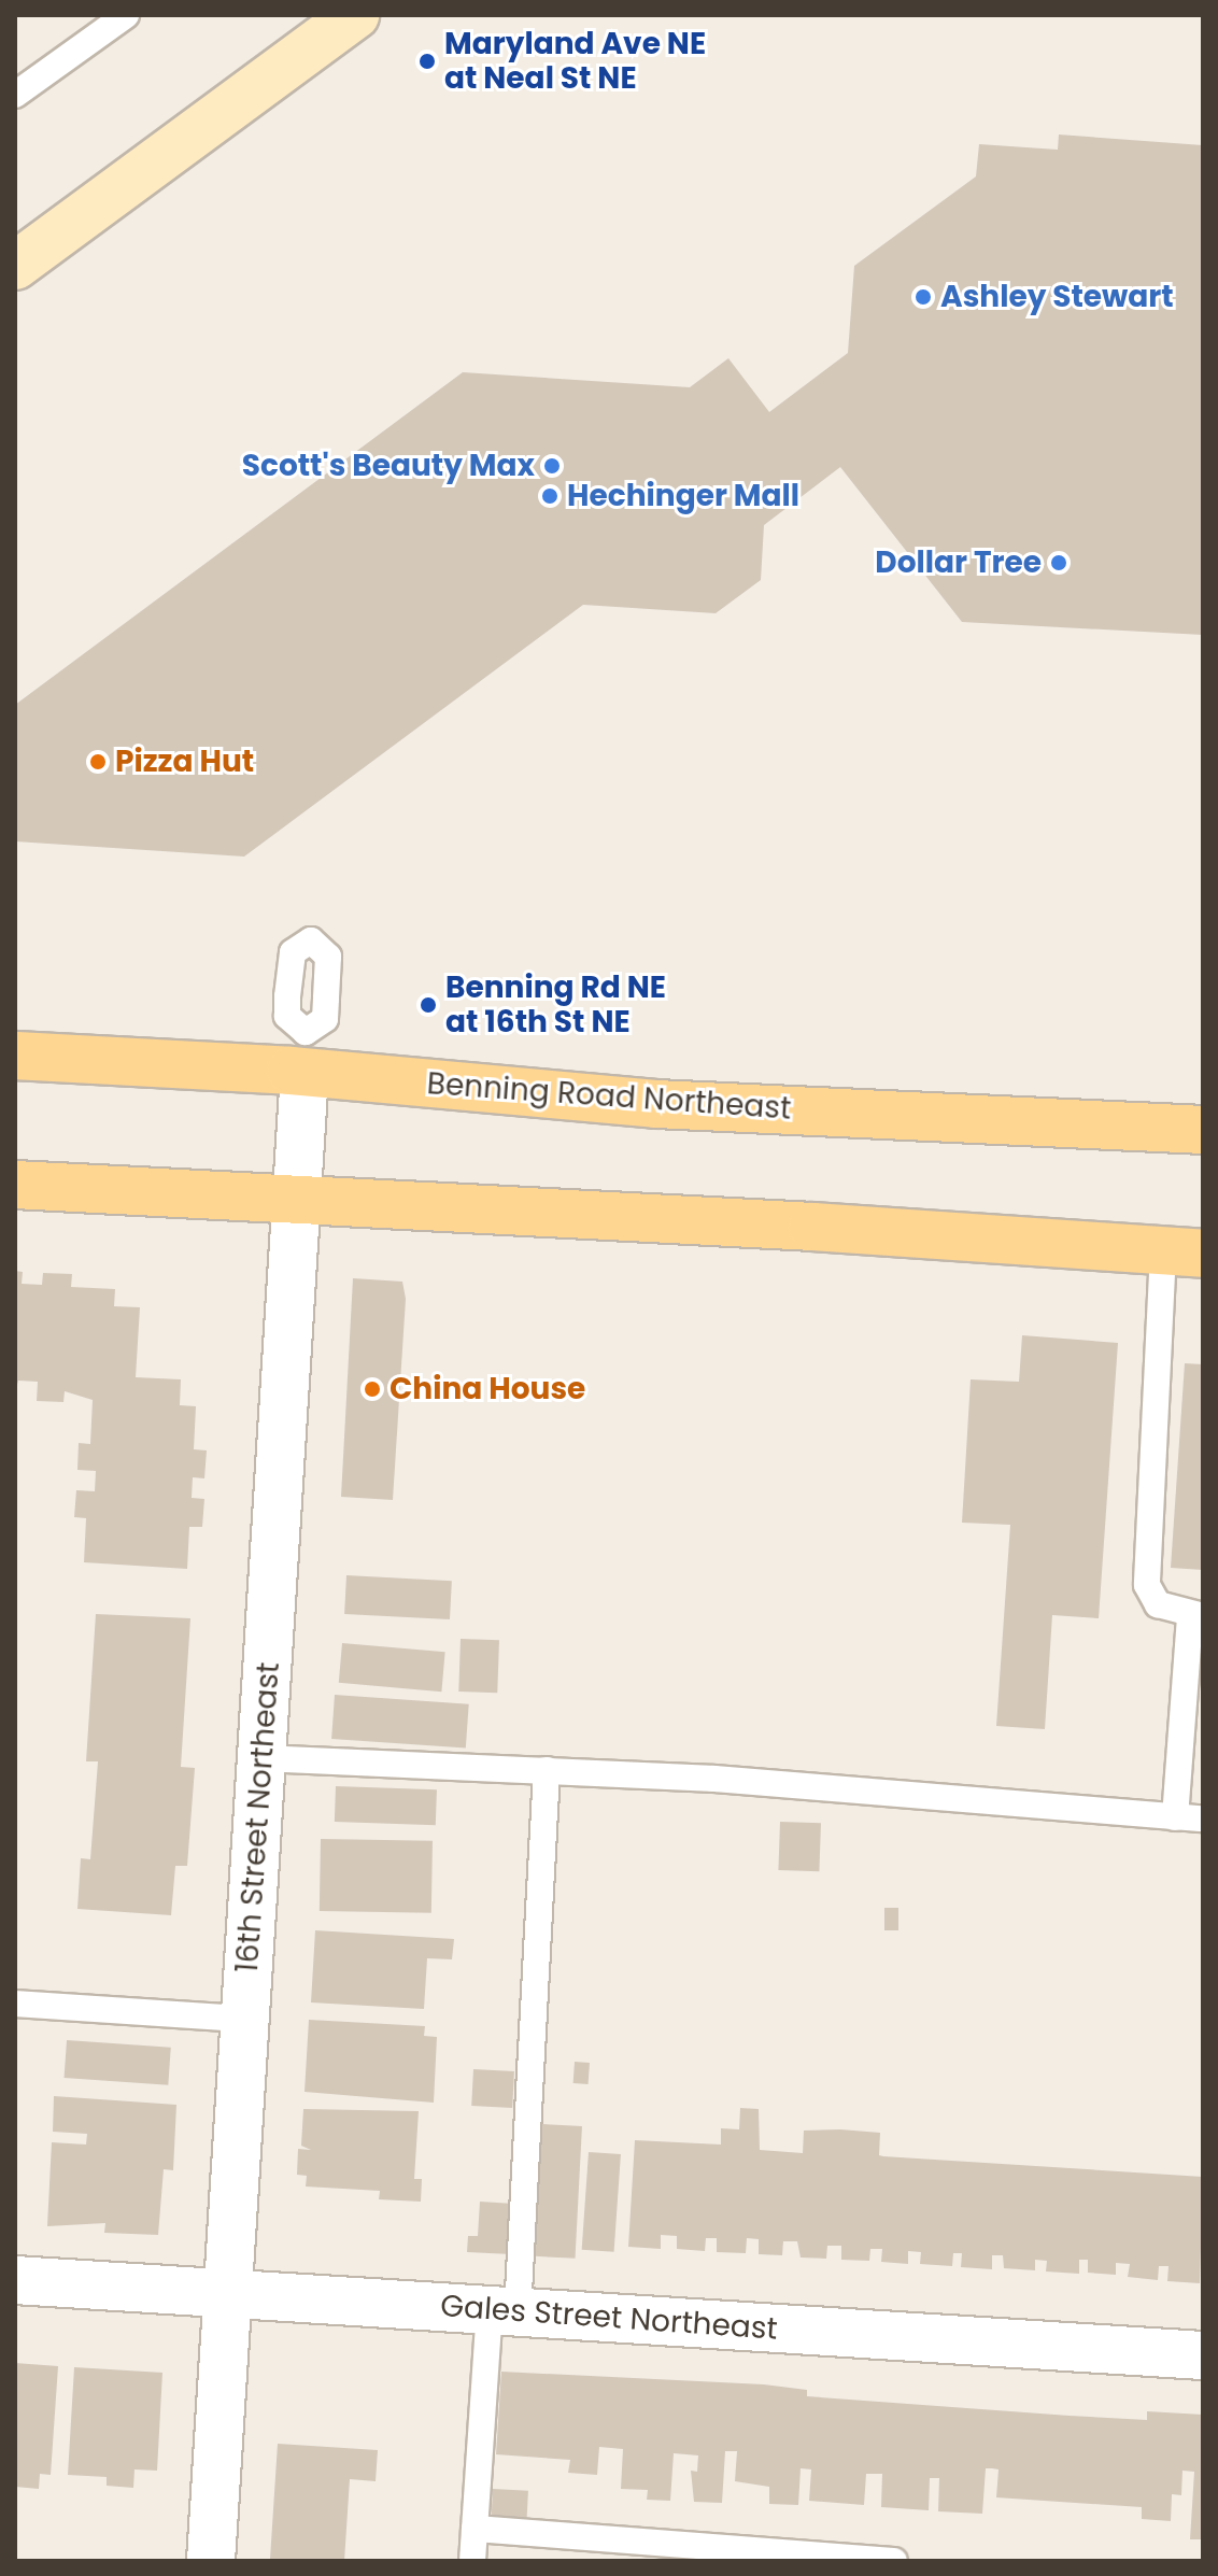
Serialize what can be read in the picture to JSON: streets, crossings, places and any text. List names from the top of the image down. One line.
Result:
{"streets":{"main road":["Benning Road Northeast"],"street":["16th Street Northeast","Gales Street Northeast"]},"crossings":[["Benning Road Northeast","16th Street Northeast"],["16th Street Northeast","Gales Street Northeast"]],"places":["Maryland Ave NE at Neal St NE","Ashley Stewart","Scott's Beauty Max","Hechinger Mall","Dollar Tree","Pizza Hut","Benning Rd NE at 16th St NE","China House"]}
